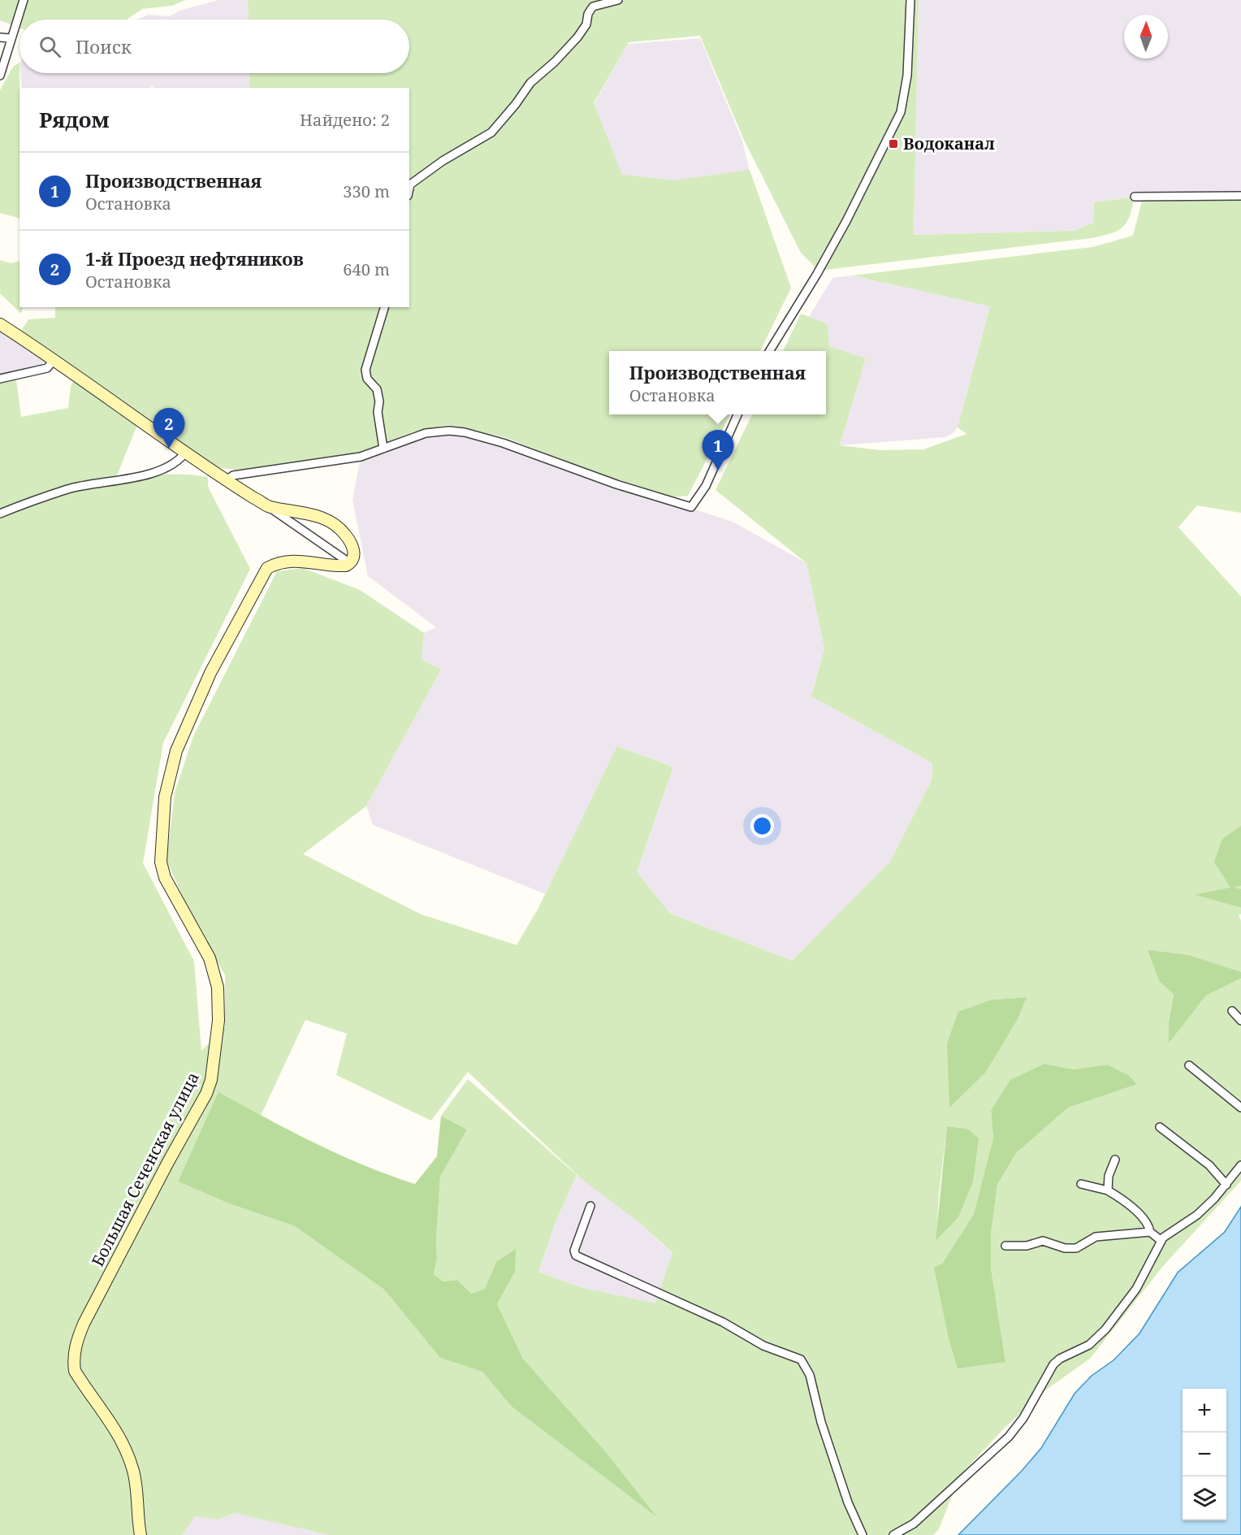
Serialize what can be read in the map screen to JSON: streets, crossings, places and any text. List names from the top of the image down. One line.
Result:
{"streets":{"street":["Большая Сеченская улица"]},"places":{"transit":["Водоканал"]},"north":"top","page":{"search":"Поиск","heading":["Рядом","Найдено: 2"],"list":[{"mark":"1","name":"Производственная","note":"Остановка","value":"330 m"},{"mark":"2","name":"1-й Проезд нефтяников","note":"Остановка","value":"640 m"}],"popup":["Производственная","Остановка"],"pins":["2","1"],"map_buttons":["+","−"]}}
